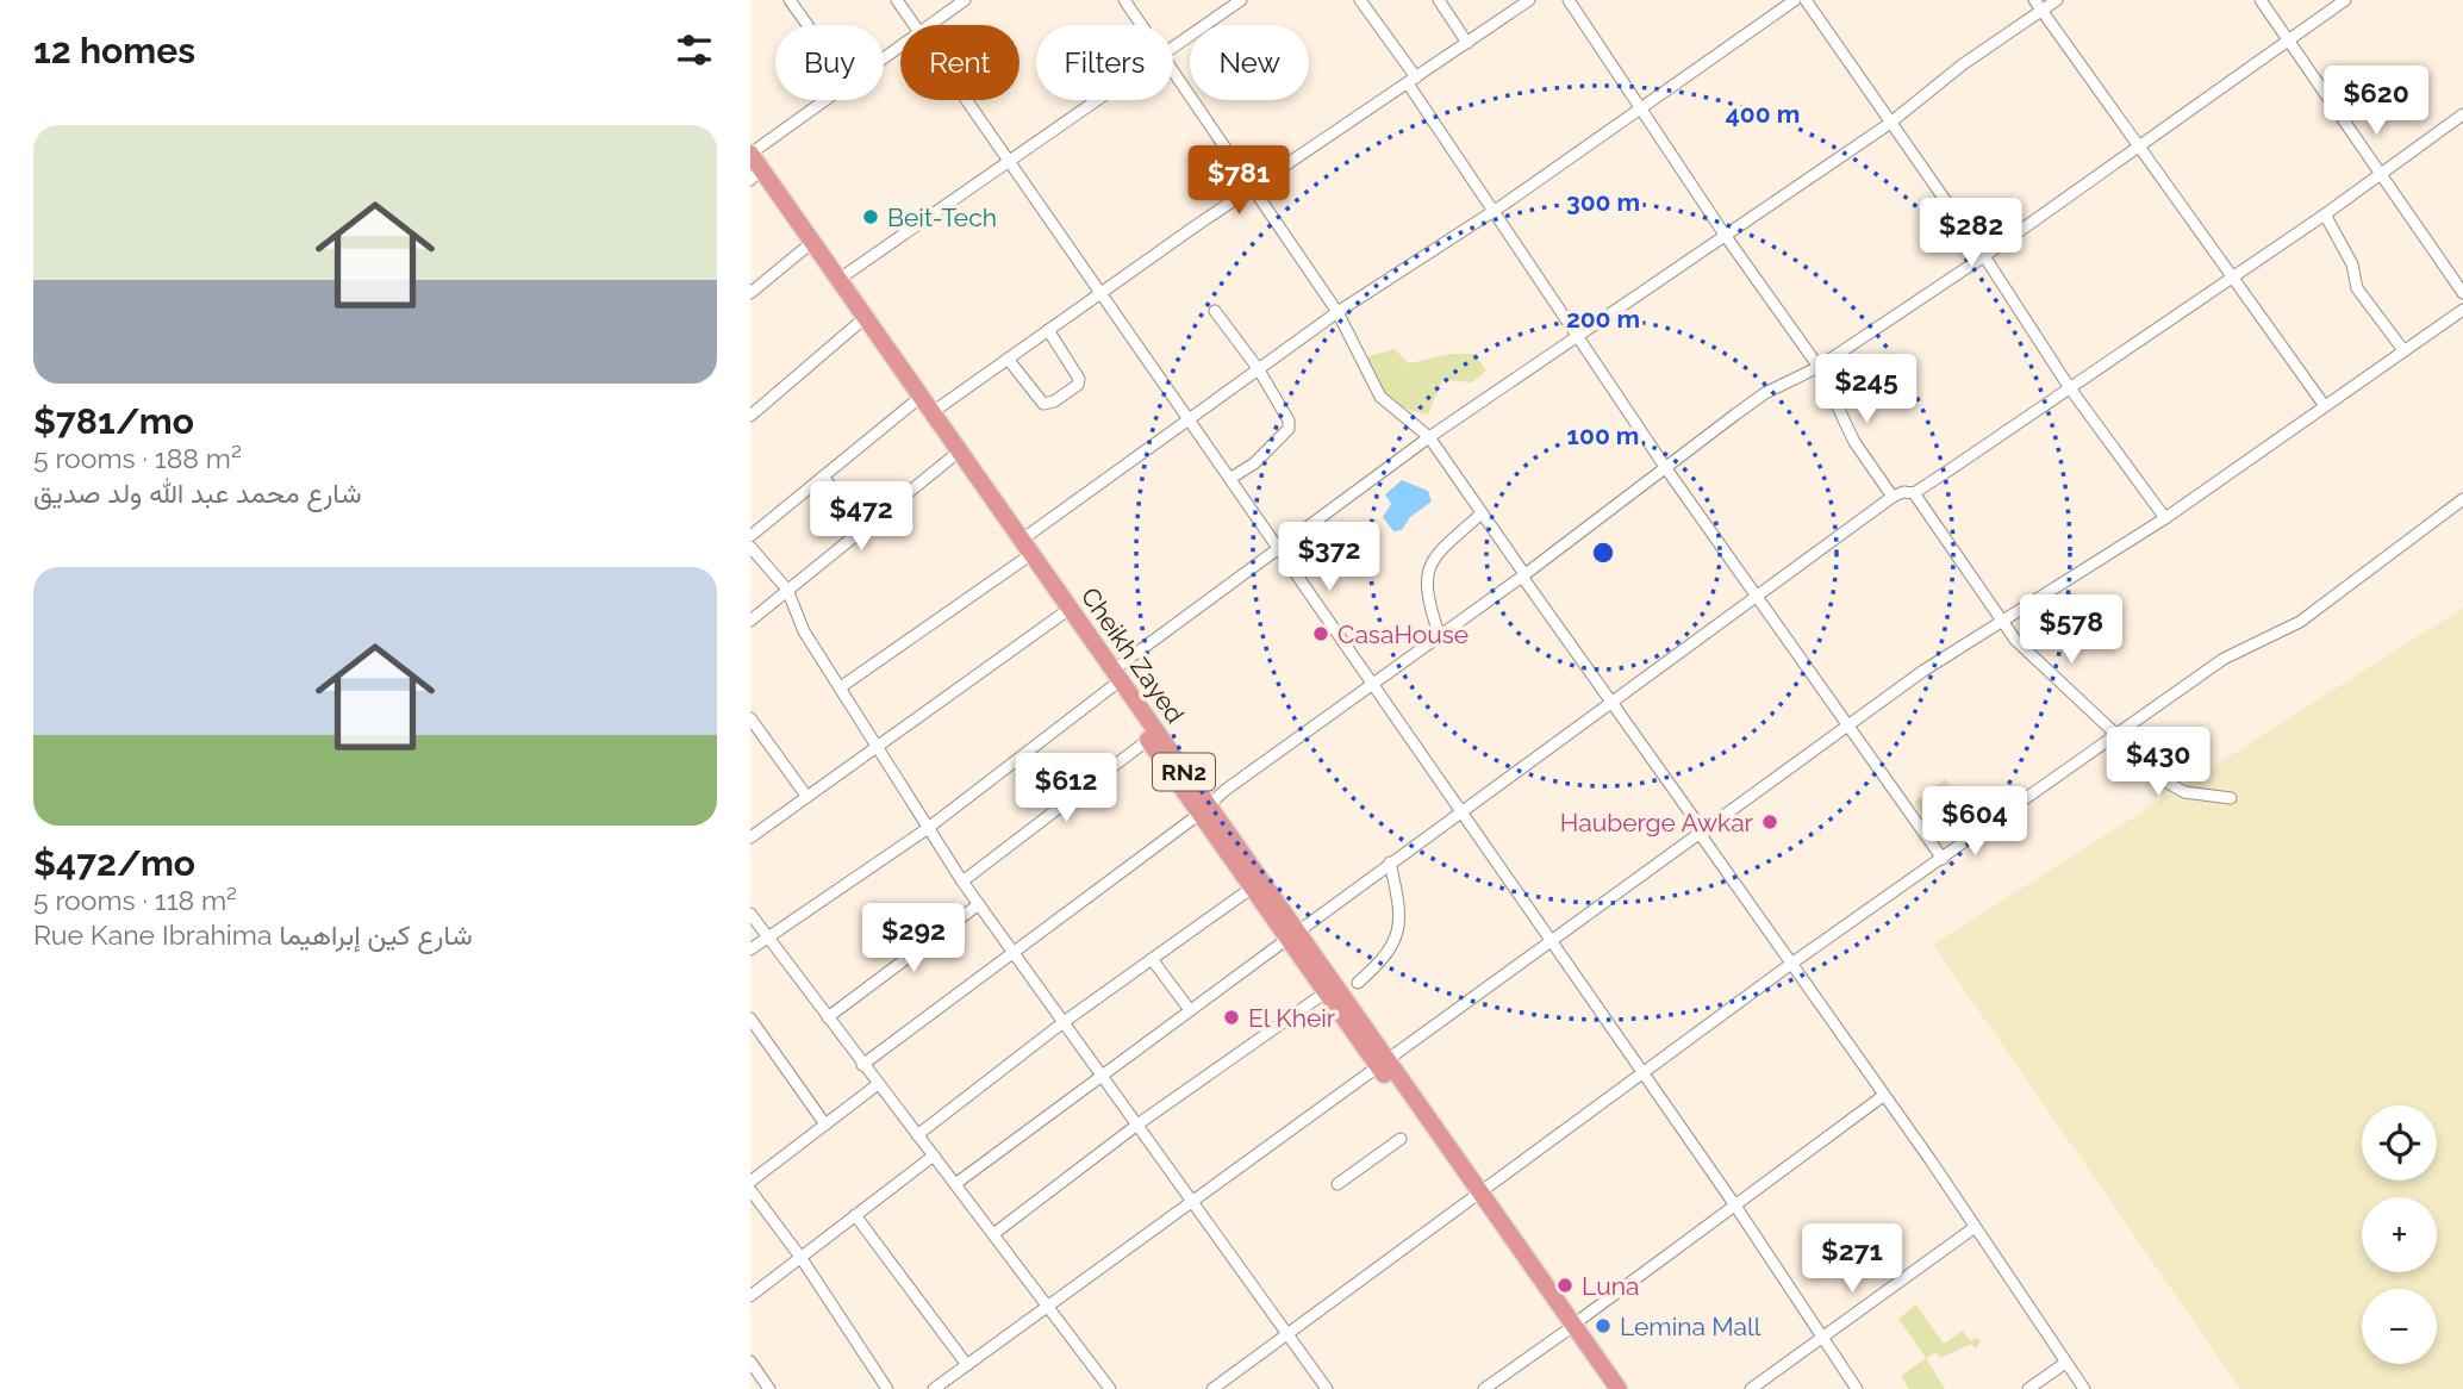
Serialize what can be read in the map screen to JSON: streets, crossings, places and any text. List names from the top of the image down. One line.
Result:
{"streets":{"highway":["Cheikh Zayed","RN2"]},"places":["Beit-Tech","CasaHouse","Hauberge Awkar","El Kheir","Luna","Lemina Mall"],"page":{"heading":"12 homes","chip":["Buy","Rent","Filters","New"],"price":["$620","$781","$282","$245","$472","$372","$578","$430","$612","$604","$292","$271"],"list":[{"name":"$781/mo","note":"5 rooms · 188 m² · شارع محمد عبد الله ولد صديق"},{"name":"$472/mo","note":"5 rooms · 118 m² · Rue Kane Ibrahima شارع كين إبراهيما"}],"map_buttons":["+","−"]},"rings":["400 m","300 m","200 m","100 m"]}
